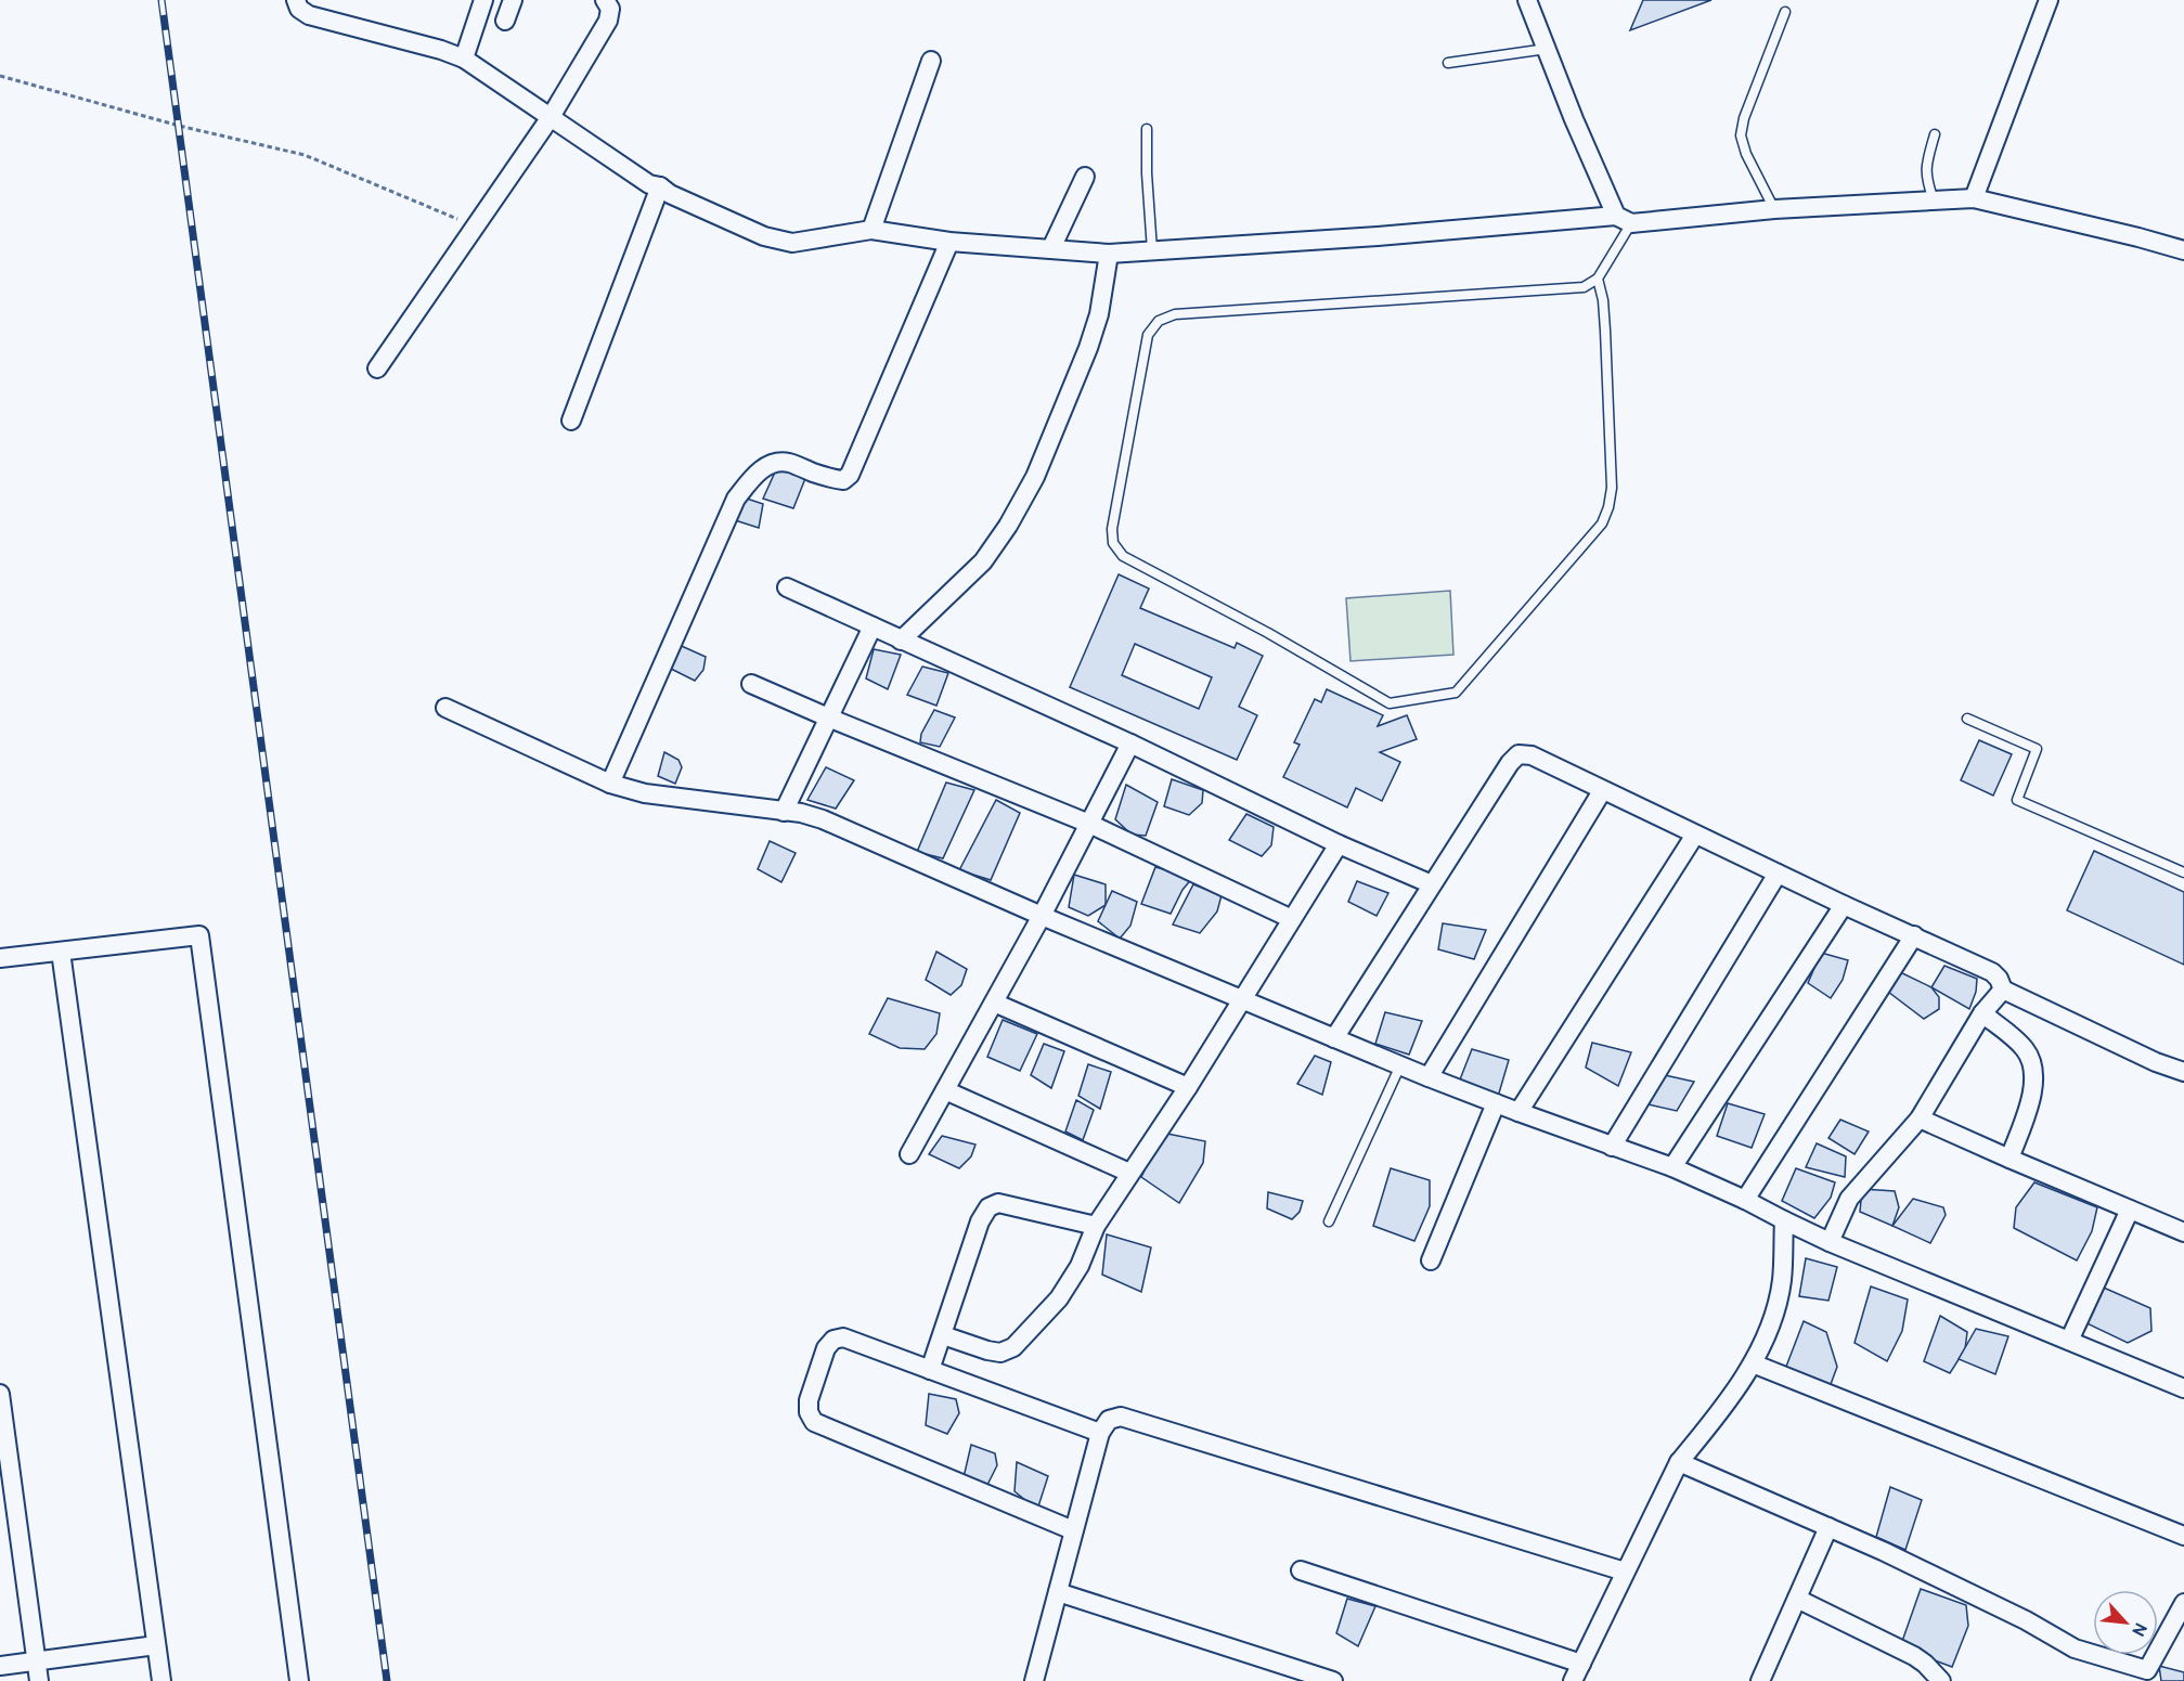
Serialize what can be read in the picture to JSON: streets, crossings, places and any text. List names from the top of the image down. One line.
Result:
{"north":"bottom right"}
